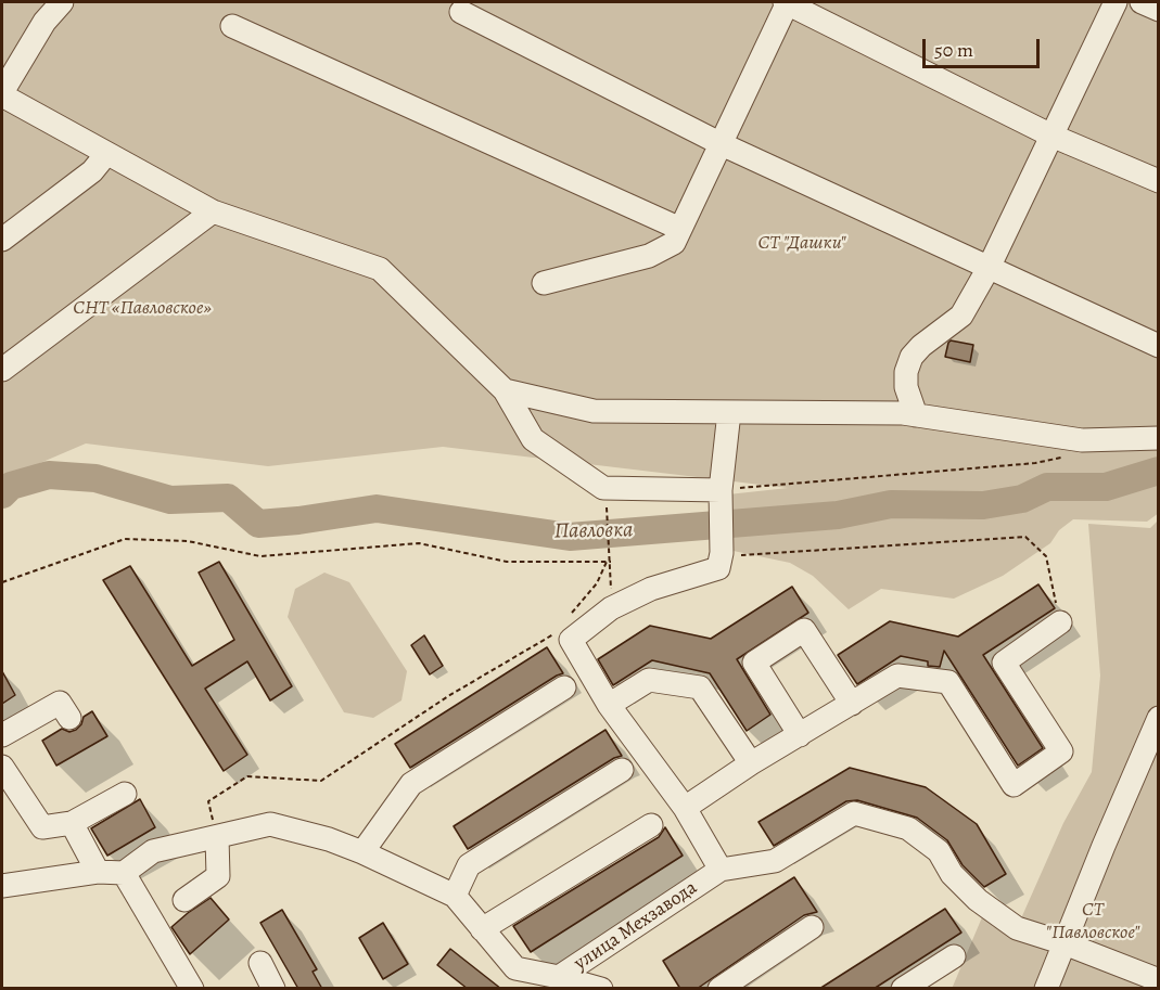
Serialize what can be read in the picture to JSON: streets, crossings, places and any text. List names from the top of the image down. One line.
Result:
{"streets":{"street":["улица Мехзавода"]},"water":["Павловка"],"parks":["СТ \"Дашки\"","СНТ «Павловское»","СТ \"Павловское\""],"scale_bar":"50 m"}
